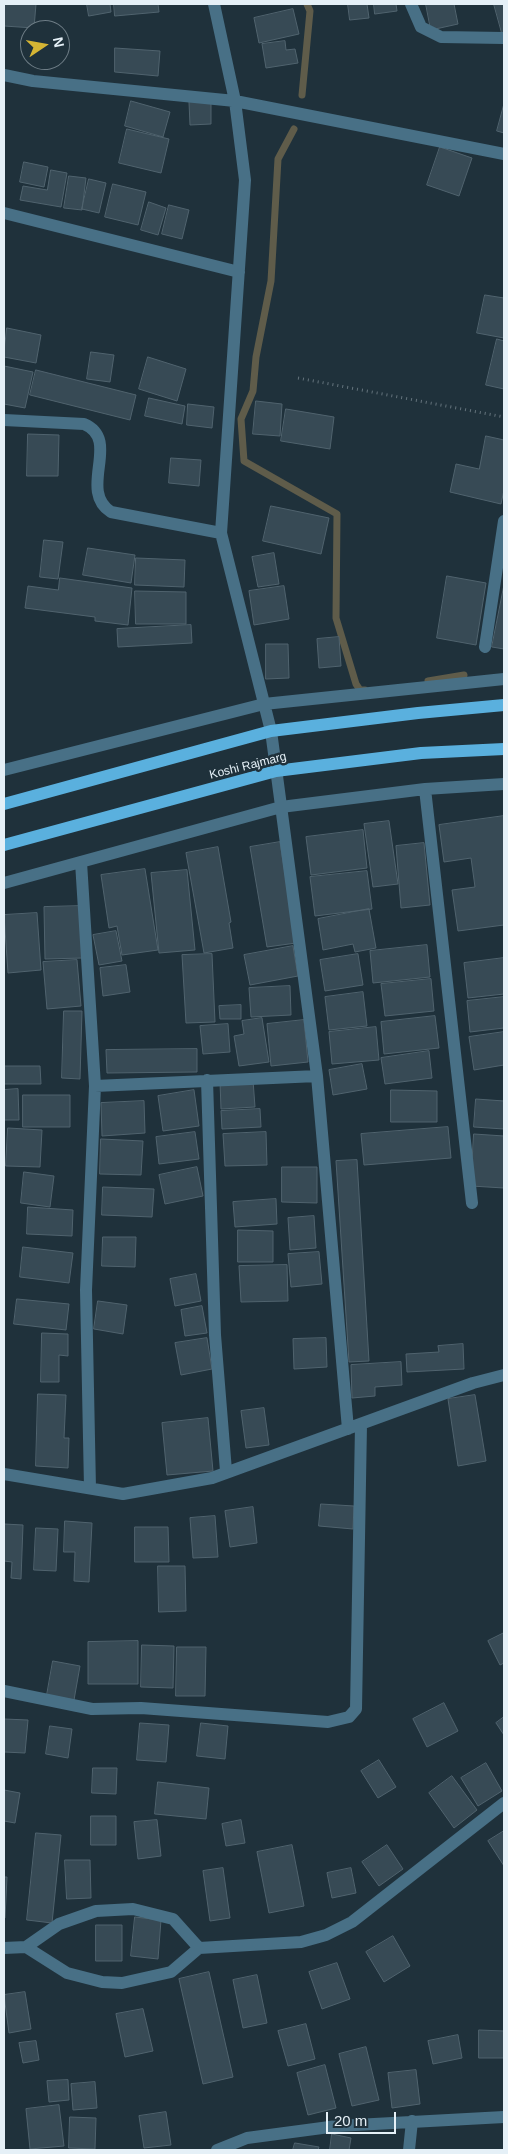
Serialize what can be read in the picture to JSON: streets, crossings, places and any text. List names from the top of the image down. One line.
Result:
{"streets":{"main road":["Koshi Rajmarg"]},"scale_bar":"20 m","north":"right"}
